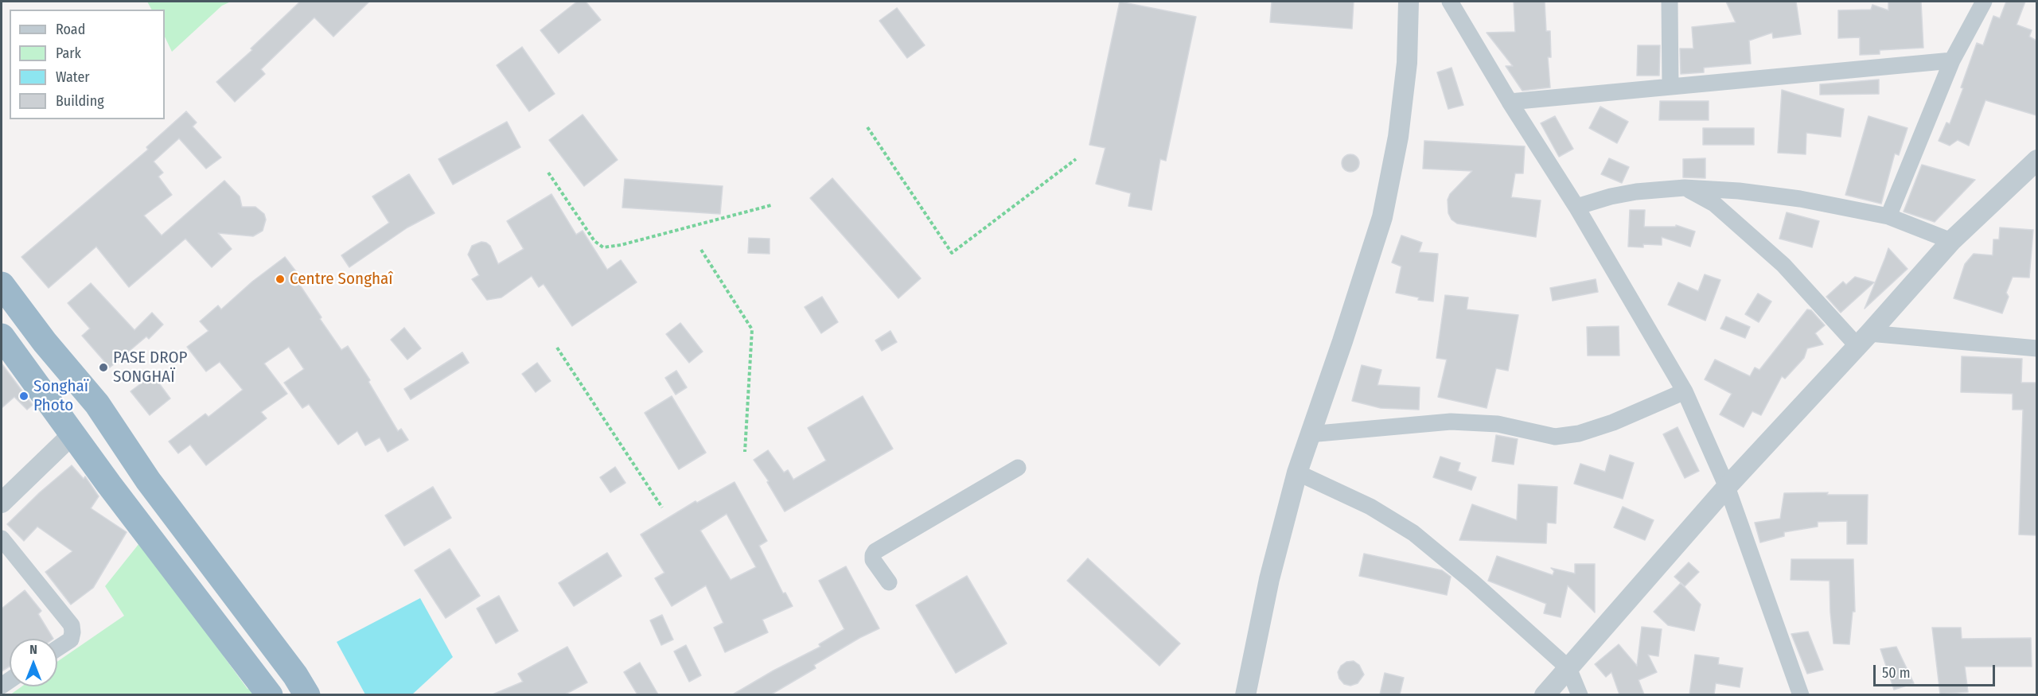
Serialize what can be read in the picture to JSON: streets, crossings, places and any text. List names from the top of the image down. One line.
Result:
{"places":["Centre Songhaî","PASE DROP SONGHAÏ","Songhaï Photo"],"legend":["Road","Park","Water","Building"],"scale_bar":"50 m","north":"top"}
